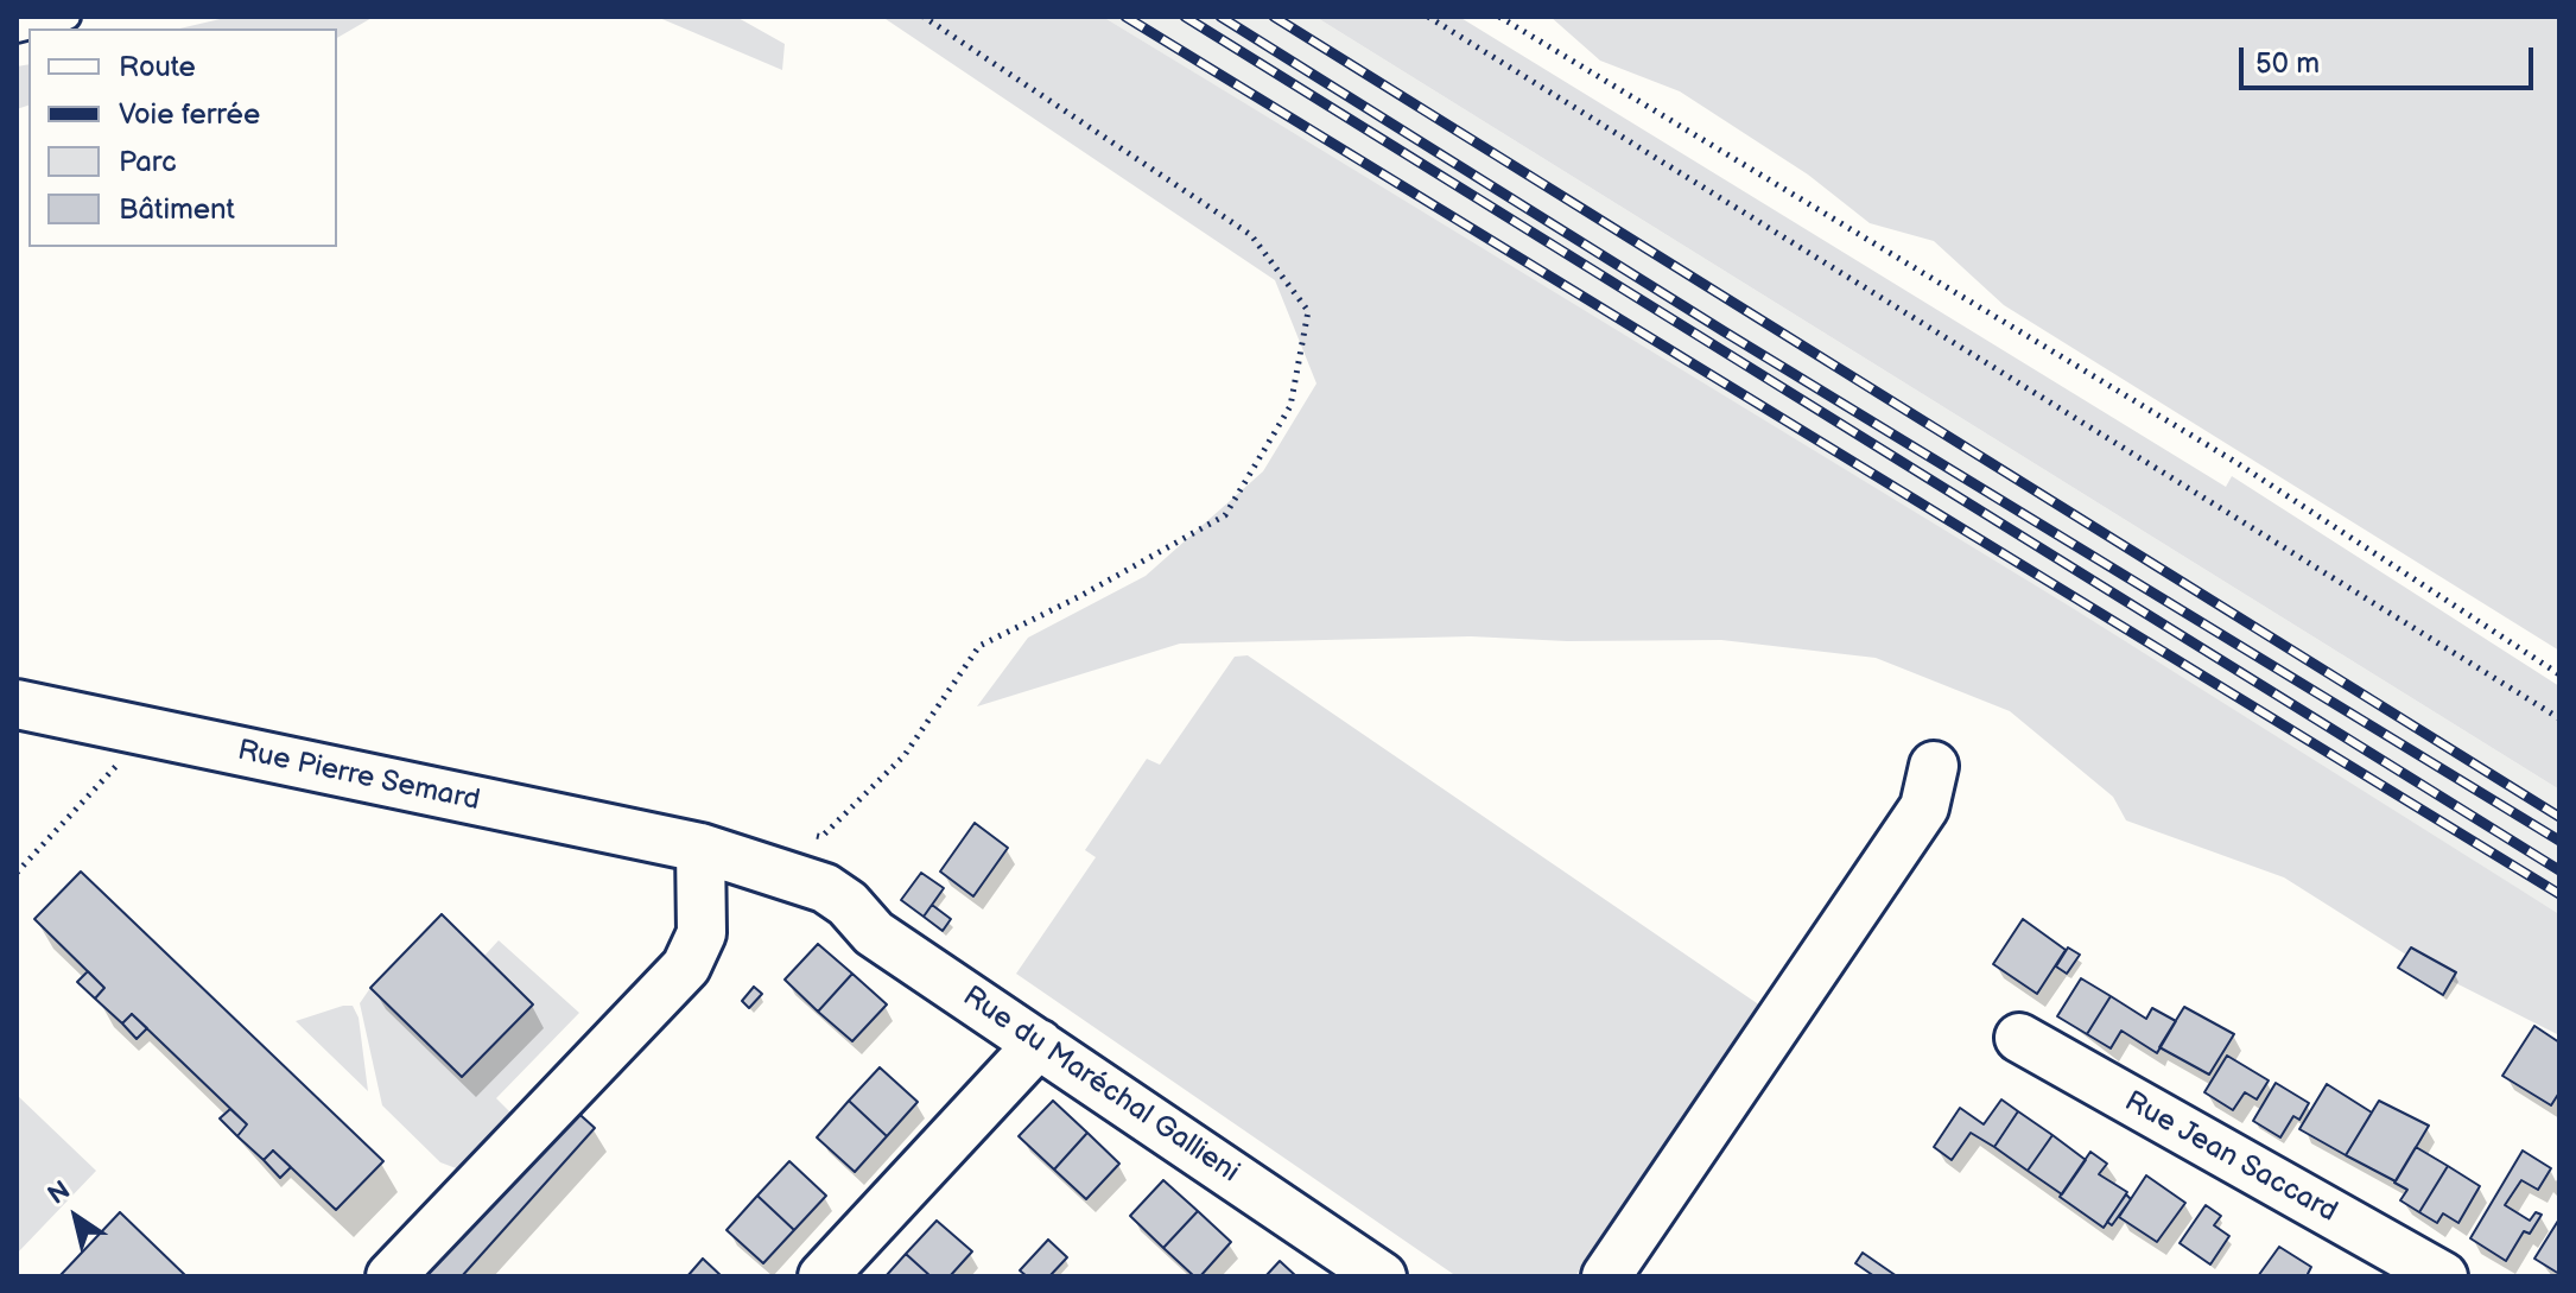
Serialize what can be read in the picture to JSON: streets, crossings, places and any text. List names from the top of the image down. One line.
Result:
{"streets":{"street":["Rue Pierre Semard","Rue du Maréchal Gallieni","Rue Jean Saccard"]},"crossings":[["Rue Pierre Semard","Rue du Maréchal Gallieni"]],"legend":["Route","Voie ferrée","Parc","Bâtiment"],"scale_bar":"50 m","north":"top left"}
